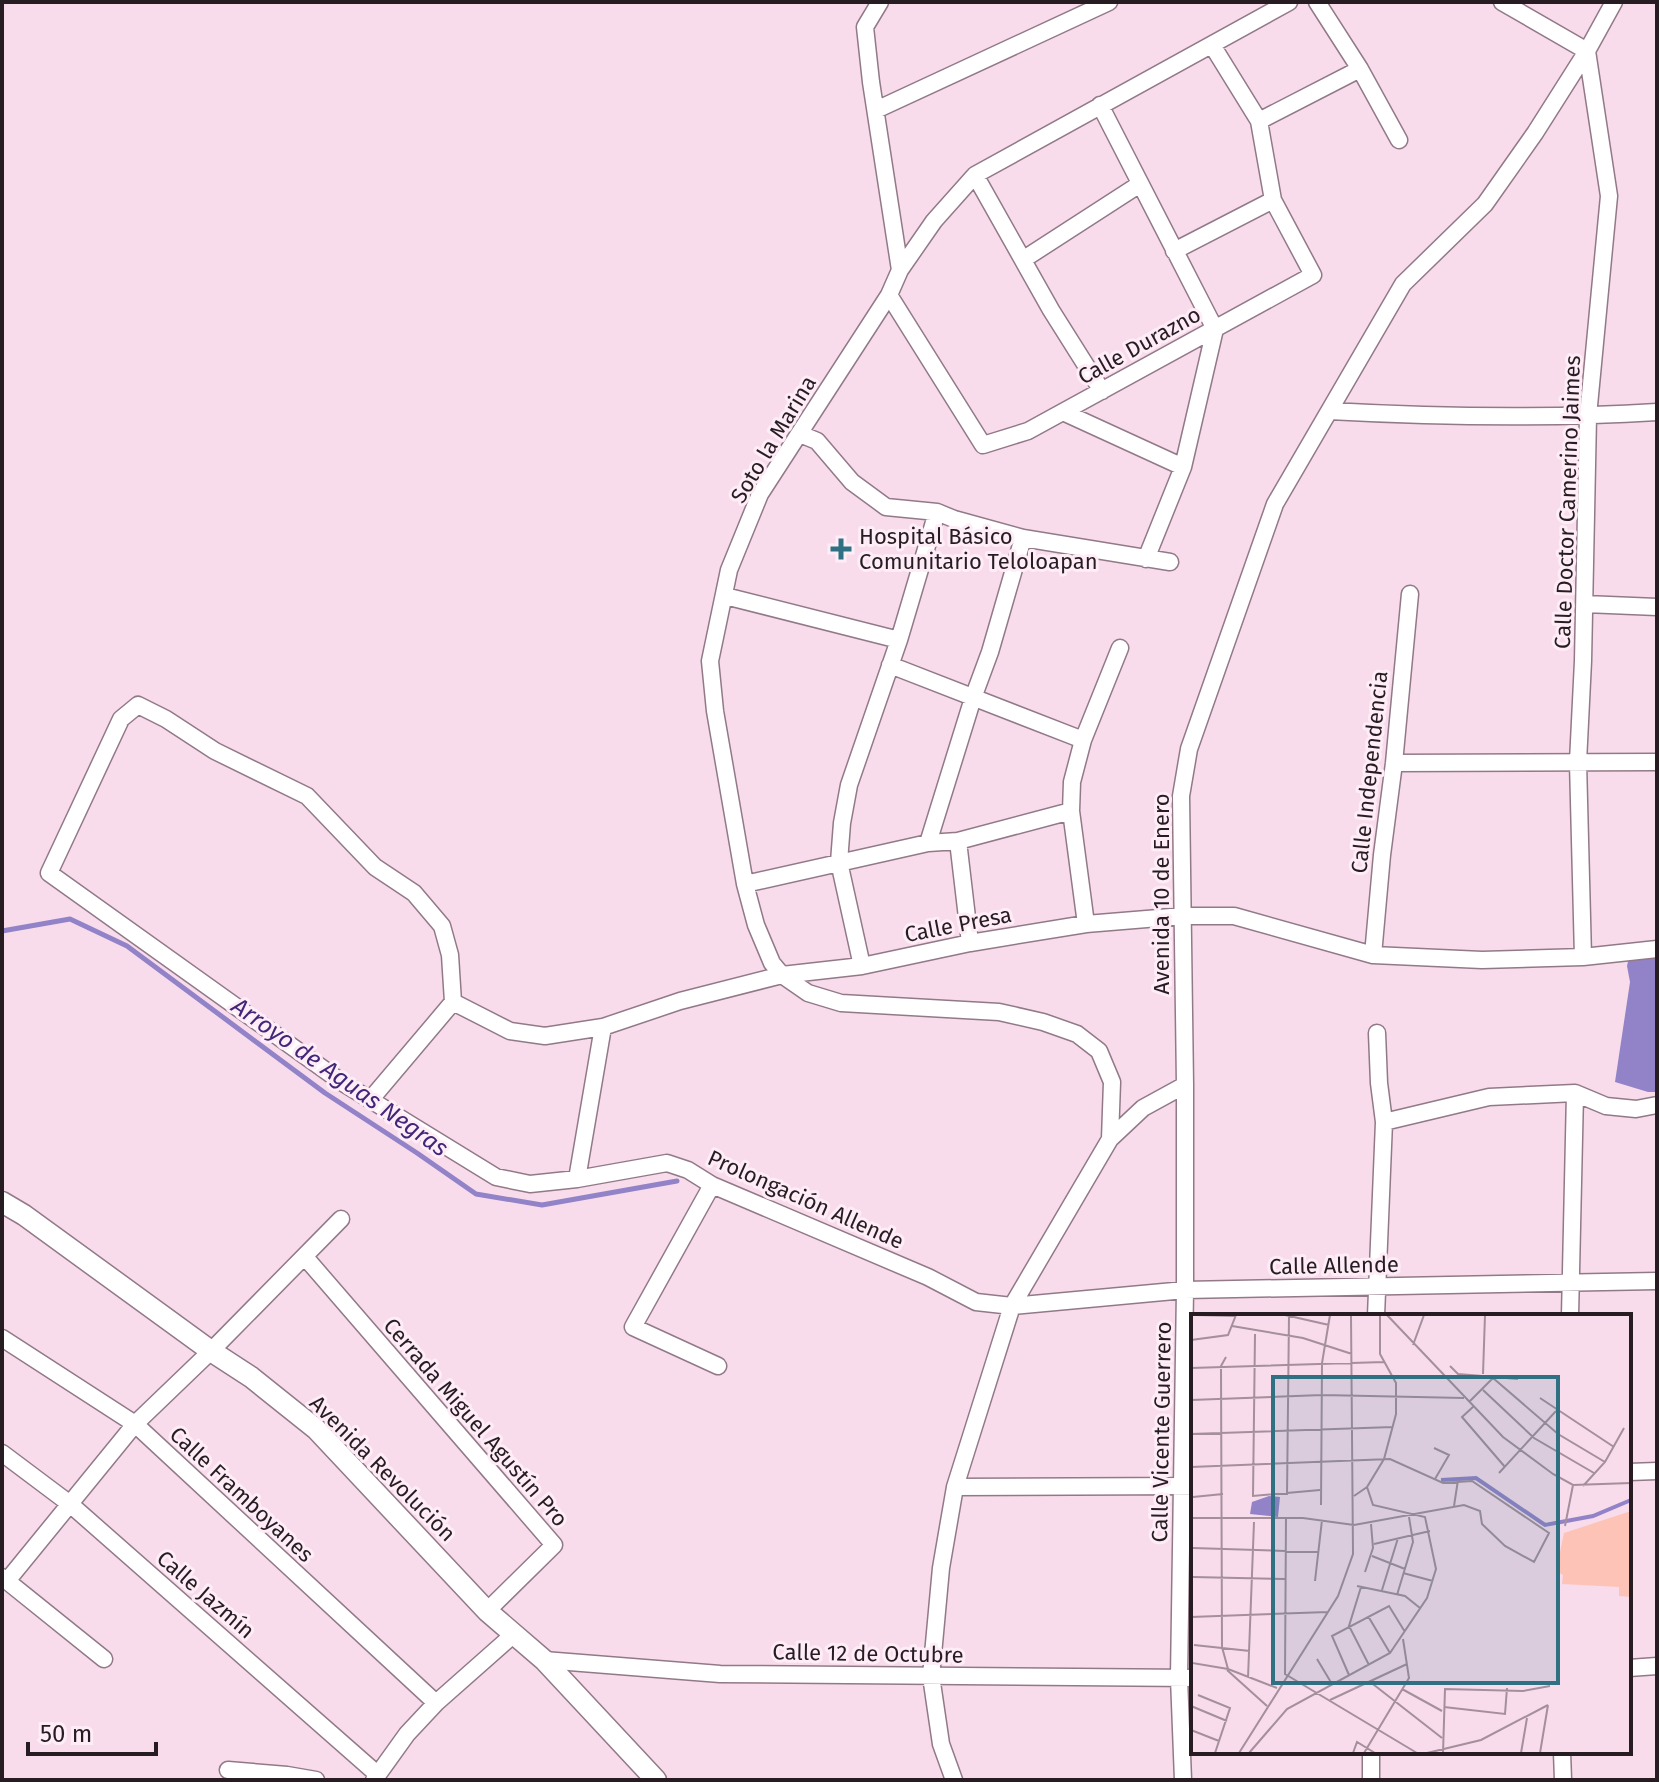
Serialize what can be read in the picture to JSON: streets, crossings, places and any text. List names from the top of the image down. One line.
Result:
{"streets":{"street":["Calle Durazno","Soto la Marina","Calle Doctor Camerino Jaimes","Calle Independencia","Avenida 10 de Enero","Calle Presa","Prolongación Allende","Calle Allende","Cerrada Miguel Agustín Pro","Calle Vicente Guerrero","Avenida Revolución","Calle Framboyanes","Calle Jazmín","Calle 12 de Octubre"]},"crossings":[["Calle Durazno","Soto la Marina"],["Soto la Marina","Calle Presa"],["Calle Doctor Camerino Jaimes","Avenida 10 de Enero"],["Calle Doctor Camerino Jaimes","Calle Presa"],["Calle Independencia","Calle Presa"],["Avenida 10 de Enero","Calle Presa"],["Avenida 10 de Enero","Calle Vicente Guerrero"],["Calle Presa","Prolongación Allende"],["Prolongación Allende","Calle Allende"],["Calle Allende","Calle Vicente Guerrero"],["Cerrada Miguel Agustín Pro","Avenida Revolución"],["Calle Vicente Guerrero","Calle 12 de Octubre"],["Avenida Revolución","Calle 12 de Octubre"]],"water":["Arroyo de Aguas Negras"],"places":{"health":["Hospital Básico Comunitario Teloloapan"]},"scale_bar":"50 m"}
